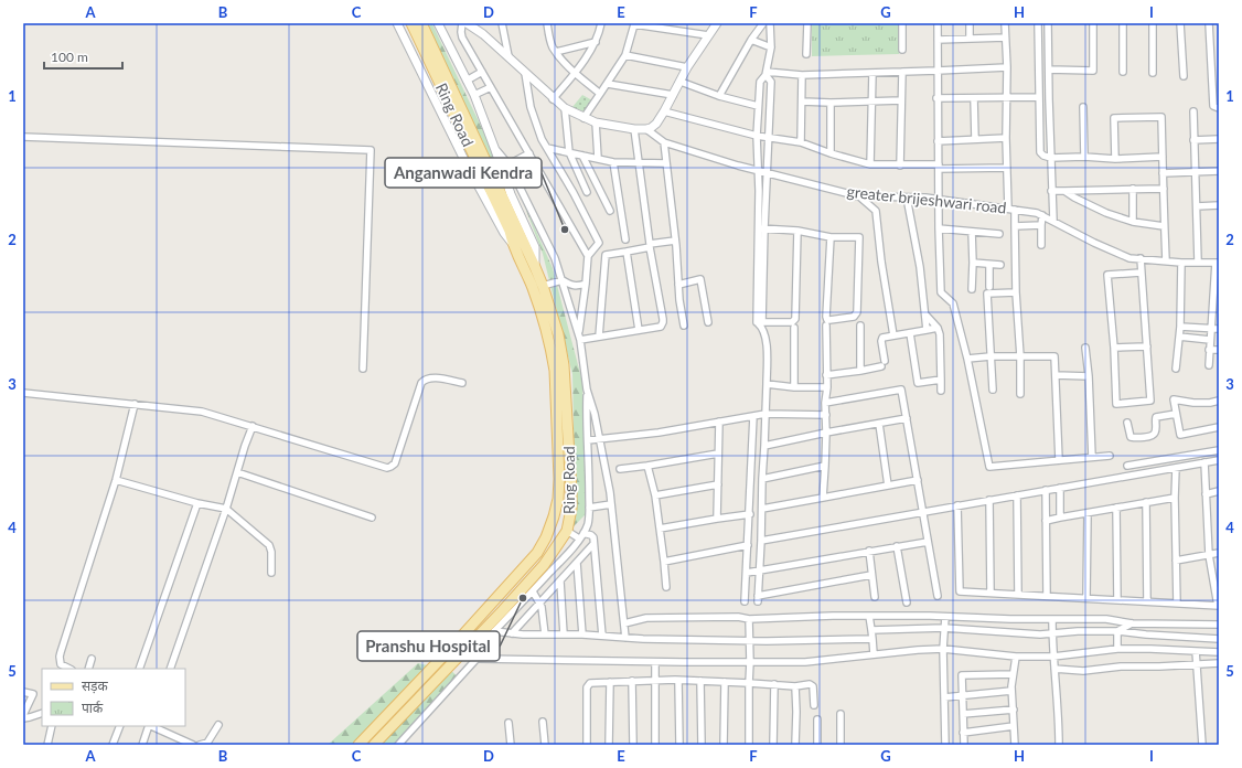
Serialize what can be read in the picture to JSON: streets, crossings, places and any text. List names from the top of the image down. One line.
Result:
{"streets":{"main road":["Ring Road"],"street":["greater brijeshwari road"]},"places":["Anganwadi Kendra","Pranshu Hospital"],"legend":["सड़क","पार्क"],"scale_bar":"100 m","grid":{"columns":["A","B","C","D","E","F","G","H","I"],"rows":["1","2","3","4","5"]}}
